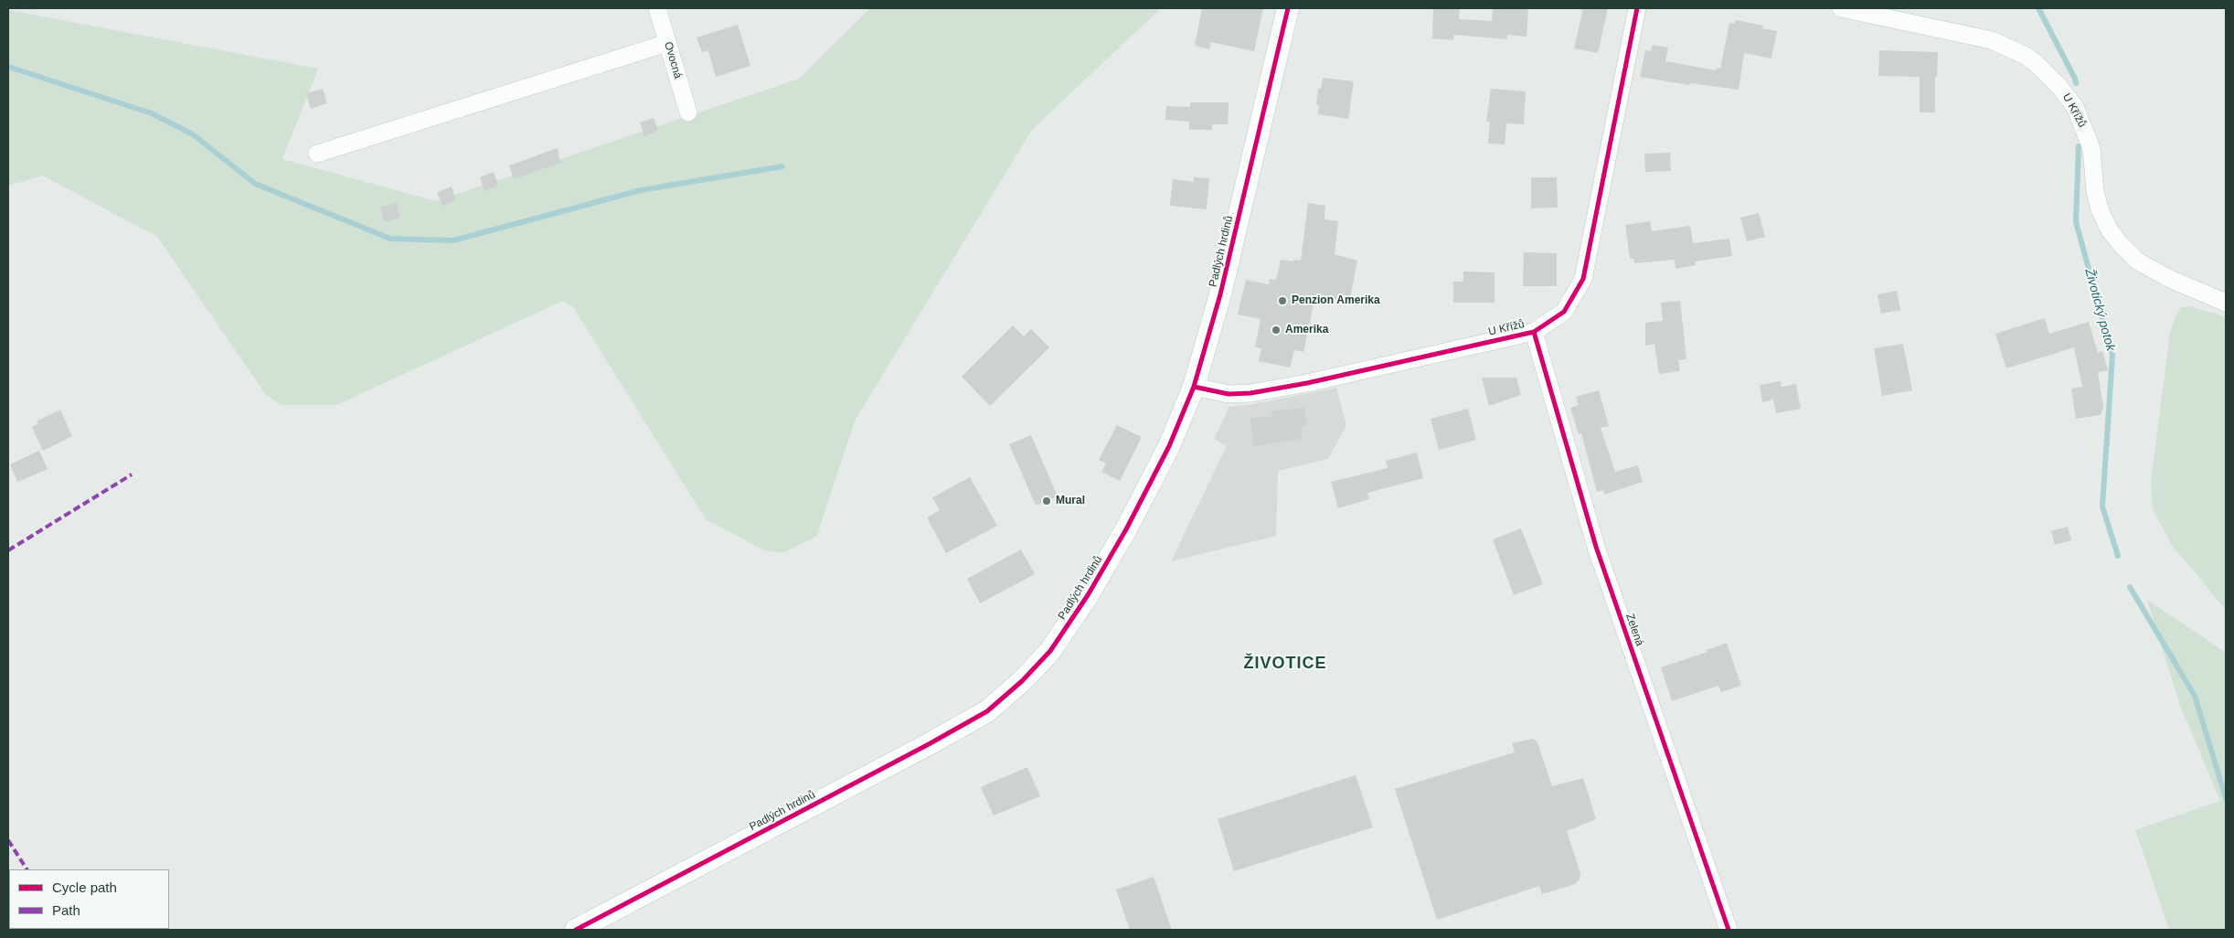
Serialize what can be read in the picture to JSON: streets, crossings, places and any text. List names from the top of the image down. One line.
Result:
{"streets":{"street":["Ovocná","U Křížů","Padlých hrdinů","Zelená"]},"crossings":[["U Křížů","Padlých hrdinů"],["U Křížů","Zelená"]],"districts":["ŽIVOTICE"],"water":["Životický potok"],"places":["Penzion Amerika","Amerika","Mural"],"legend":["Cycle path","Path"]}
